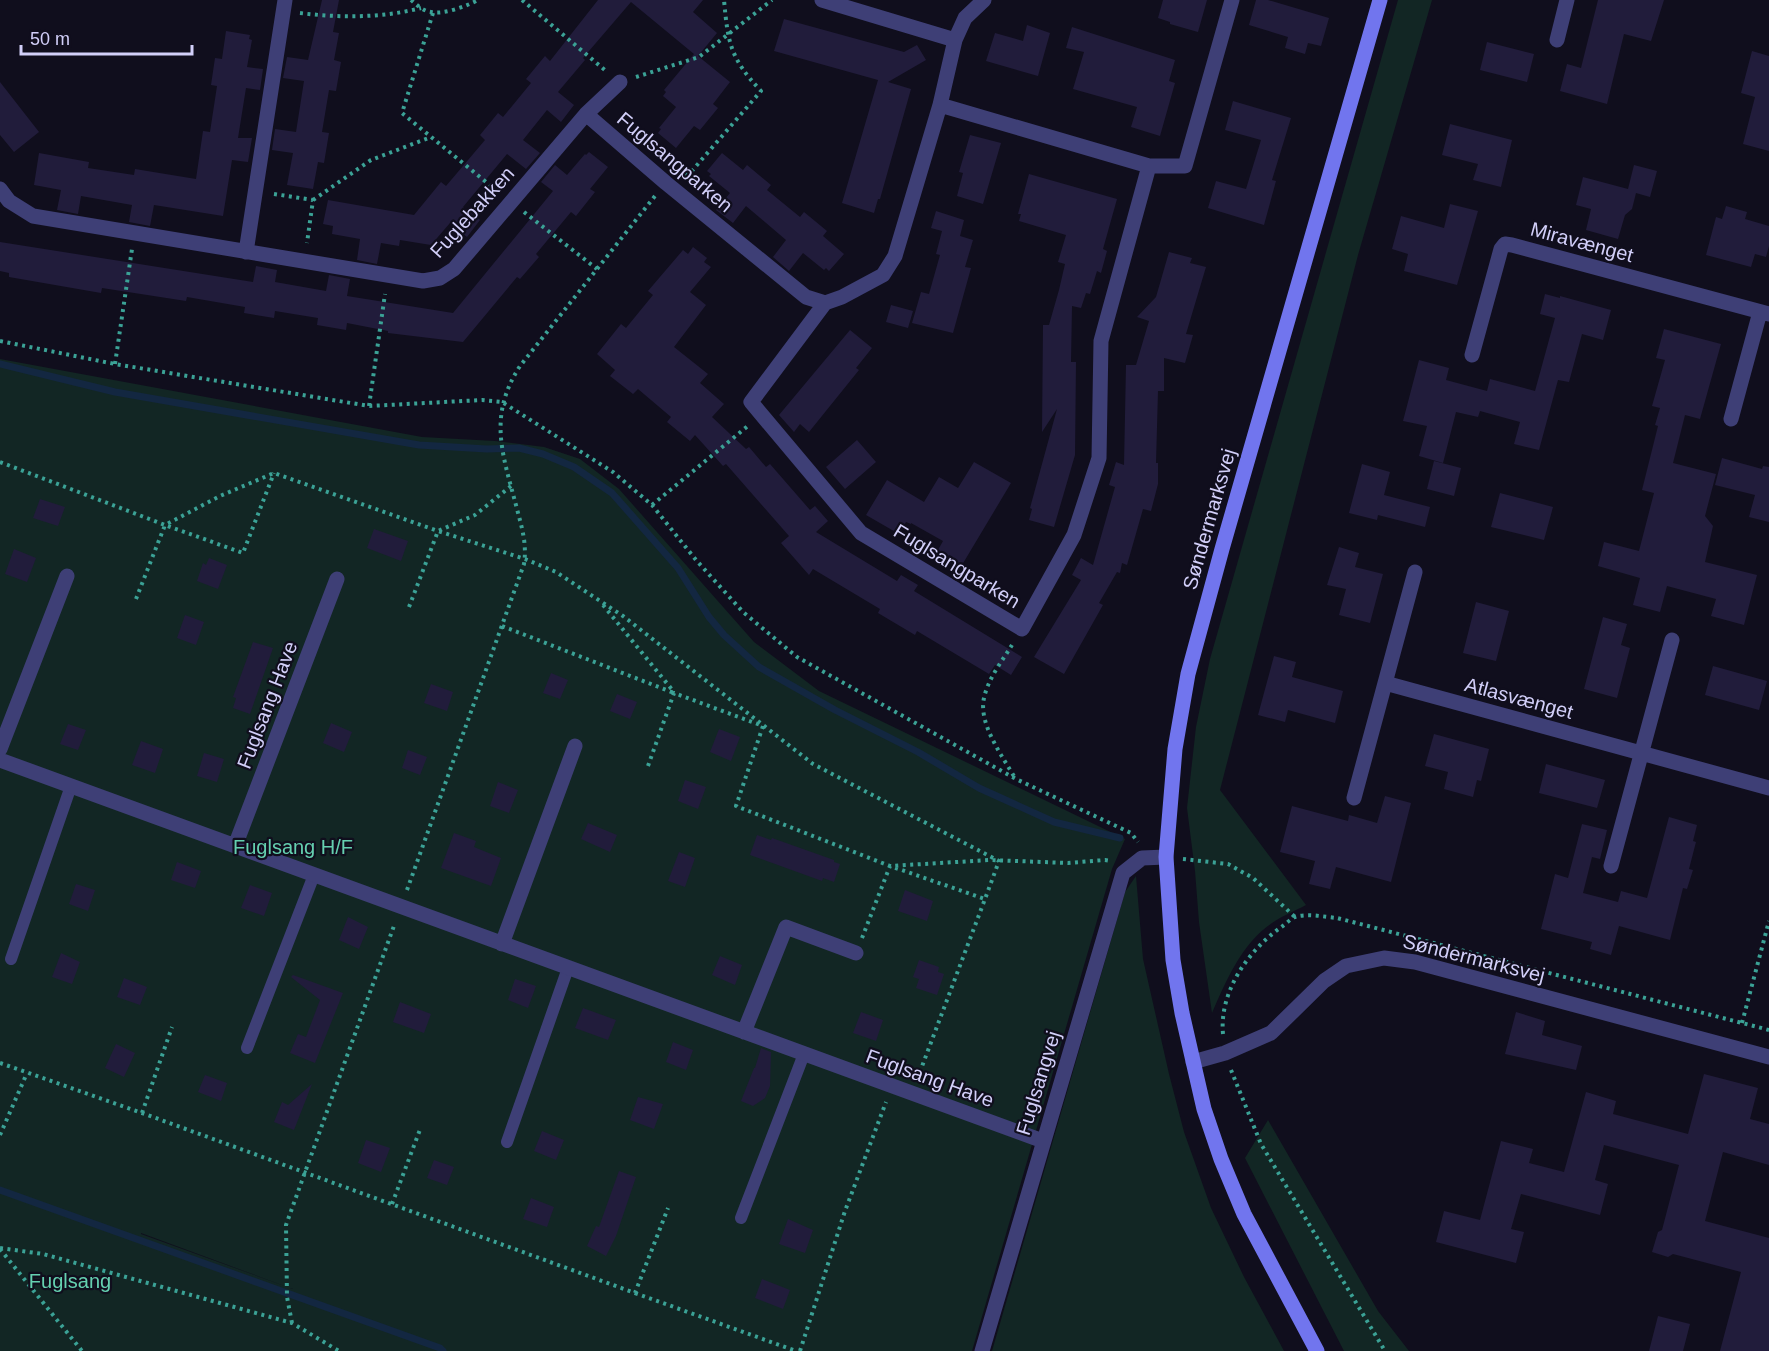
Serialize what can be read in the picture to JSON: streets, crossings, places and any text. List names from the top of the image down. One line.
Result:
{"streets":{"street":["Fuglsangparken","Fuglebakken","Miravænget","Søndermarksvej","Atlasvænget","Fuglsang Have","Fuglsangvej"]},"crossings":[["Fuglsangparken","Fuglebakken"],["Fuglsang Have","Fuglsangvej"]],"parks":["Fuglsang H/F","Fuglsang"],"scale_bar":"50 m"}
